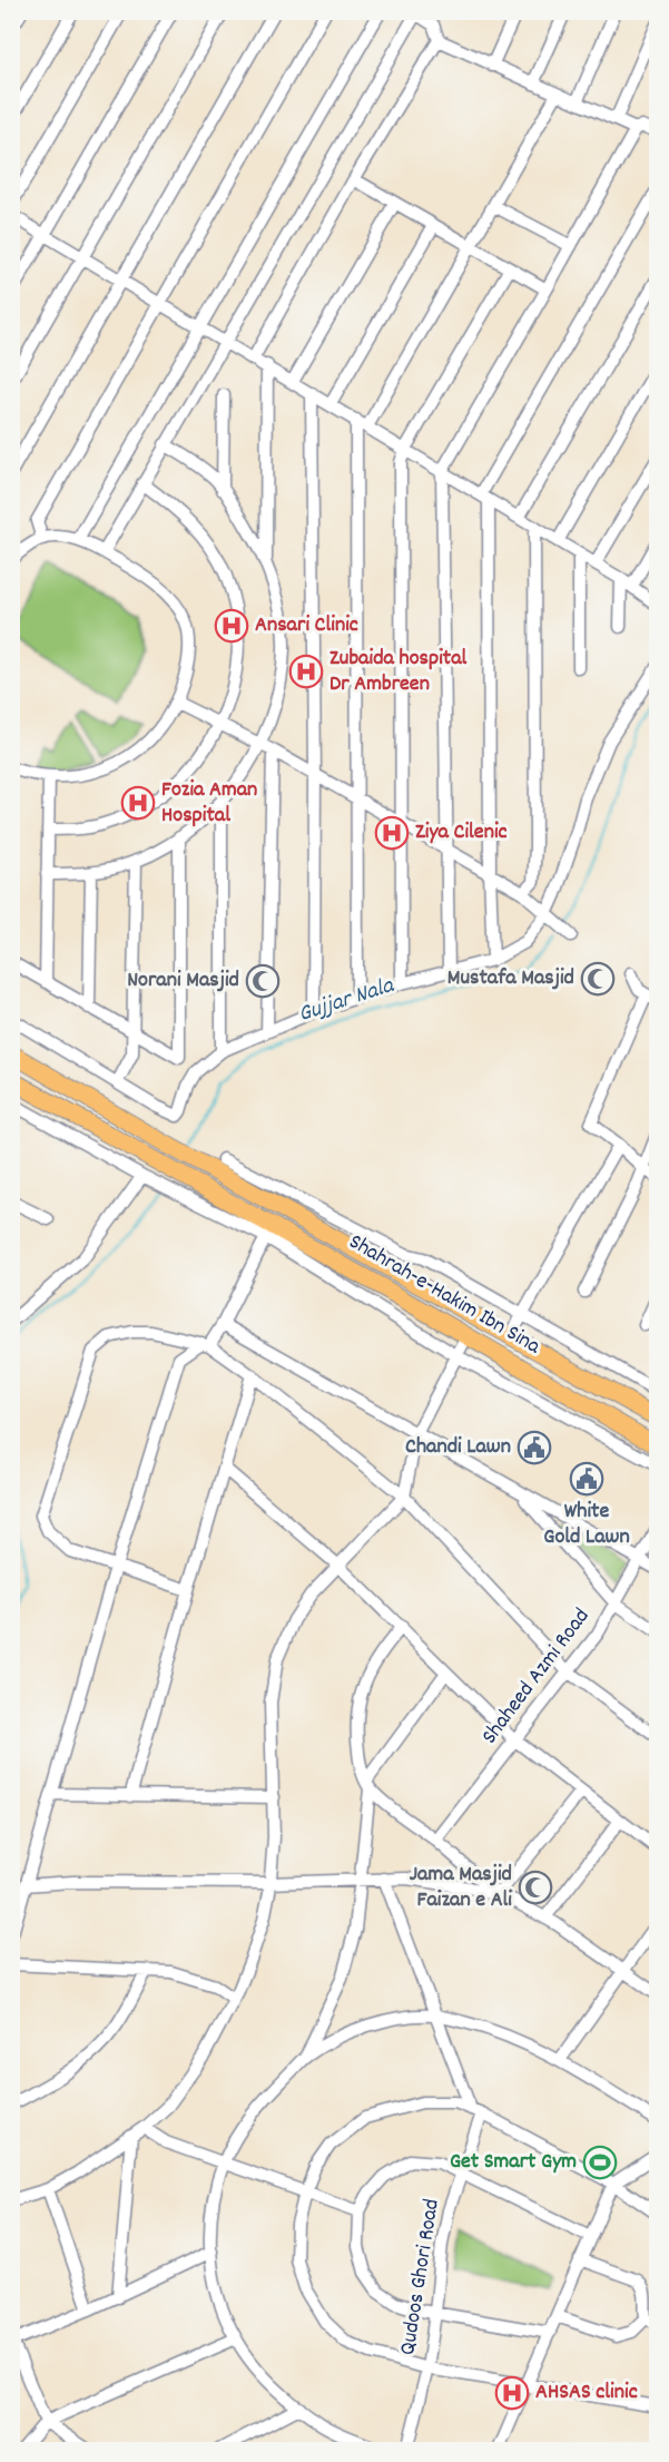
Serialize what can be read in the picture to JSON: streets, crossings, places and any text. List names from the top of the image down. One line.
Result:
{"streets":{"highway":["Shahrah-e-Hakim Ibn Sina"],"street":["Shaheed Azmi Road","Qudoos Ghori Road"]},"water":["Gujjar Nala"],"places":{"hospital":["Ansari Clinic","Zubaida hospital Dr Ambreen","Fozia Aman Hospital","Ziya Cilenic","AHSAS clinic"],"mosque":["Mustafa Masjid","Norani Masjid","Jama Masjid Faizan e Ali"],"public building":["Chandi Lawn","White Gold Lawn"],"sports":["Get Smart Gym"]}}
